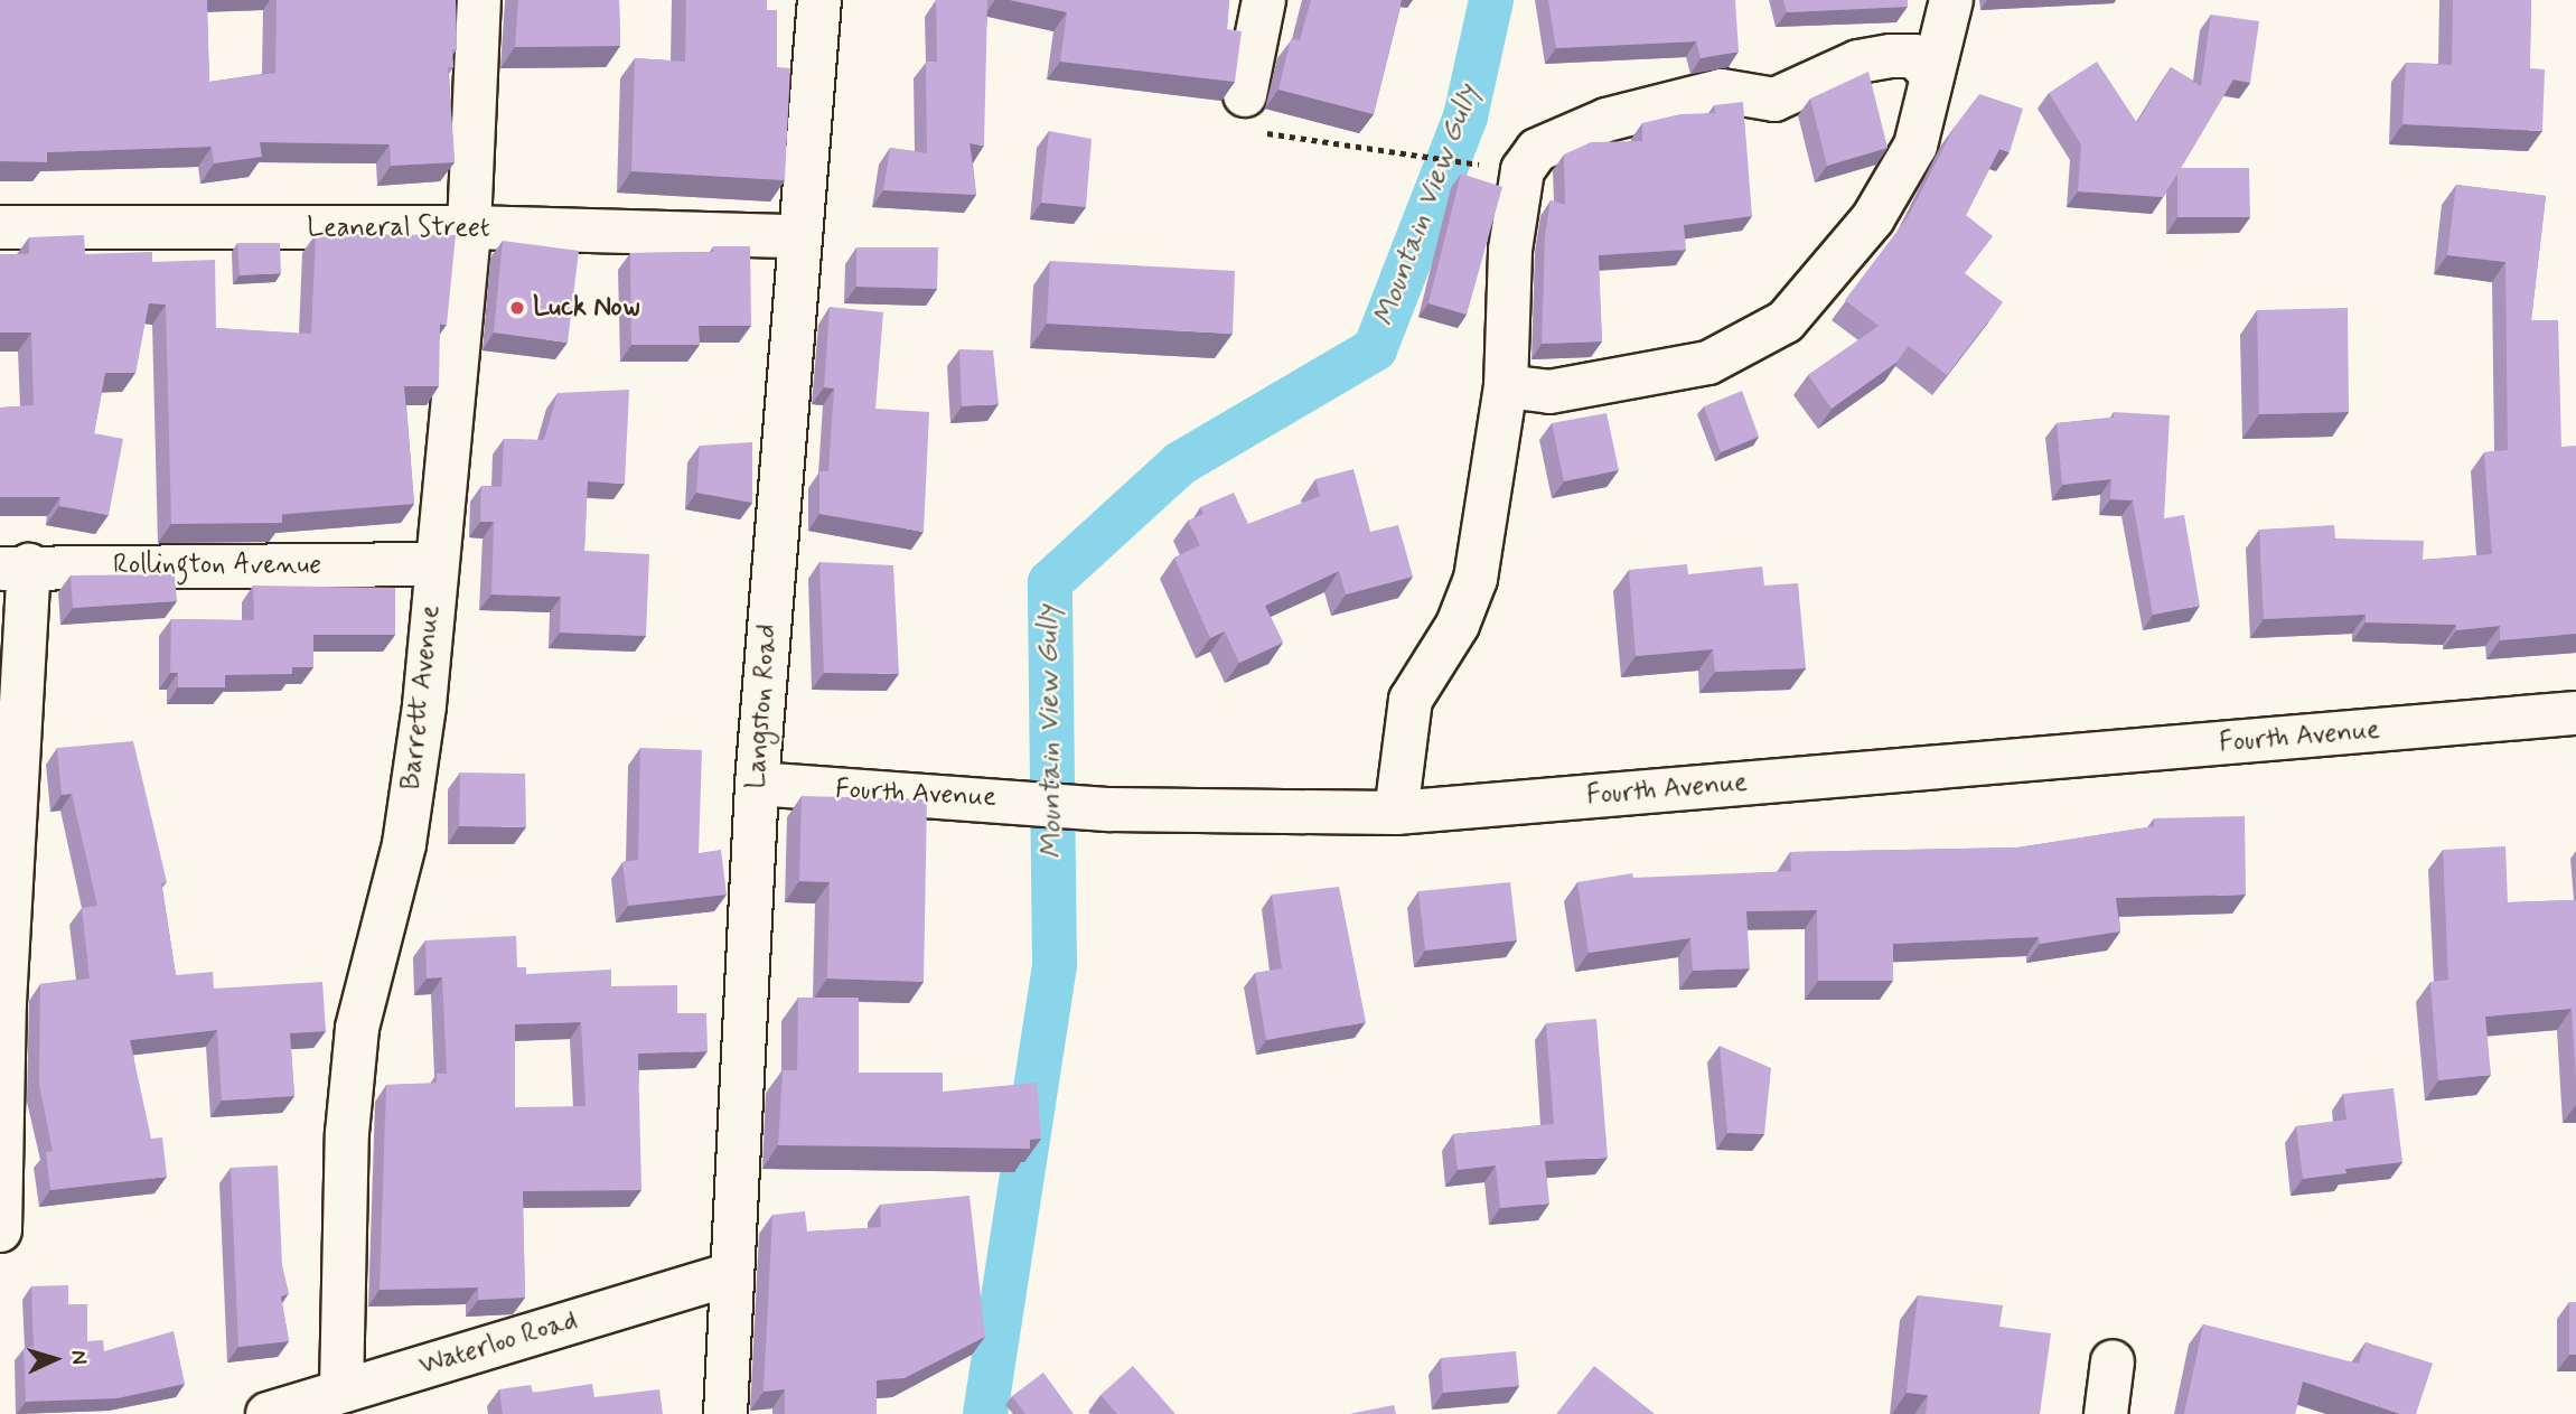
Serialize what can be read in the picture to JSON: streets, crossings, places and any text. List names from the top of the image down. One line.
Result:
{"streets":{"street":["Leaneral Street","Rollington Avenue","Barrett Avenue","Langston Road","Fourth Avenue","Waterloo Road"]},"crossings":[["Leaneral Street","Barrett Avenue"],["Leaneral Street","Langston Road"],["Rollington Avenue","Barrett Avenue"],["Barrett Avenue","Waterloo Road"],["Langston Road","Fourth Avenue"],["Langston Road","Waterloo Road"]],"water":["Mountain View Gully"],"places":["Luck Now"],"north":"right"}
